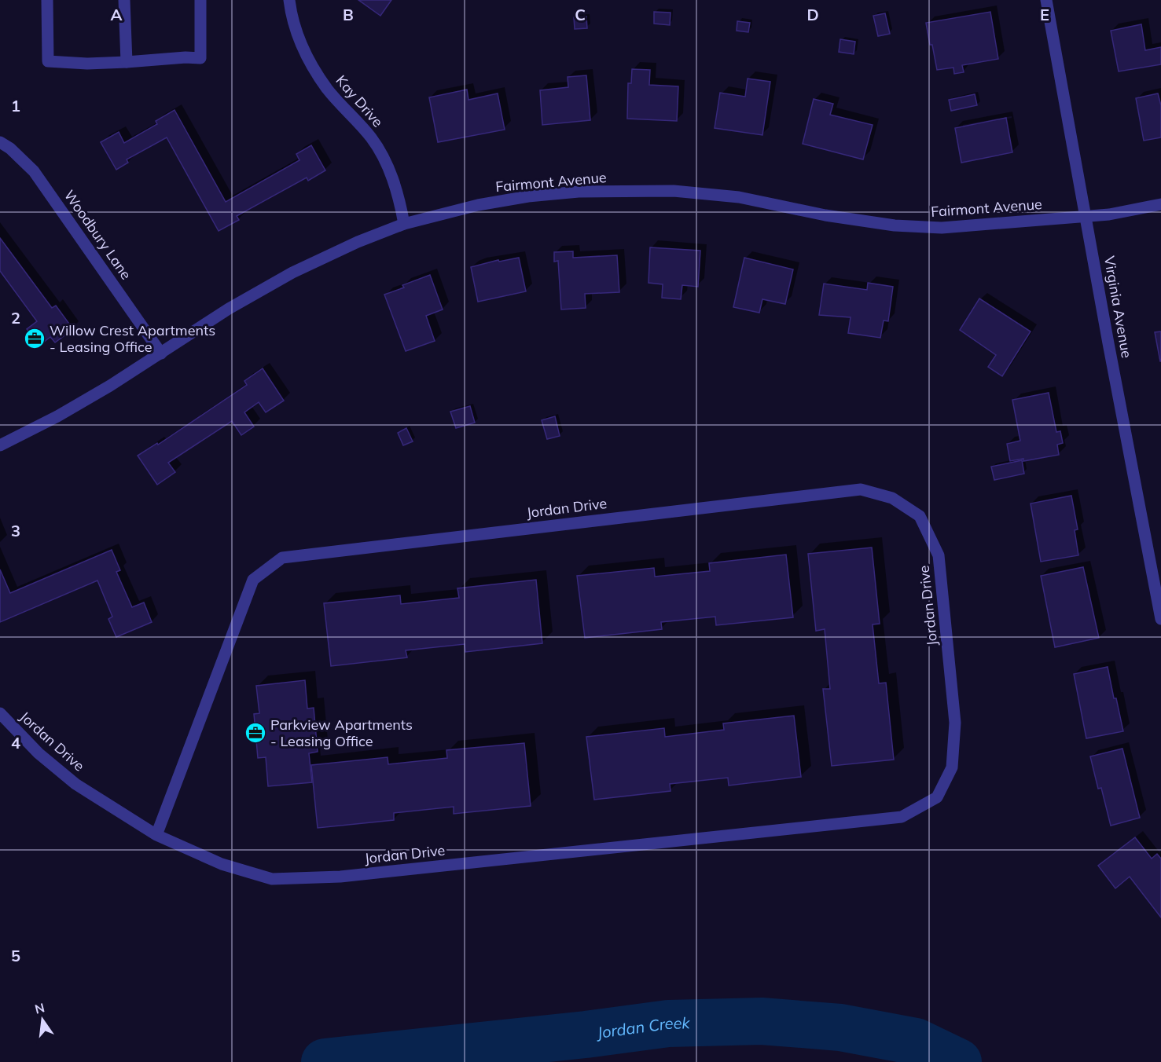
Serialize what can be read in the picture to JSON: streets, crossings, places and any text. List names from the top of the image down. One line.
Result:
{"streets":{"street":["Kay Drive","Fairmont Avenue","Woodbury Lane","Virginia Avenue","Jordan Drive"]},"crossings":[["Kay Drive","Fairmont Avenue"],["Fairmont Avenue","Woodbury Lane"],["Fairmont Avenue","Virginia Avenue"]],"water":["Jordan Creek"],"places":{"office":["Willow Crest Apartments - Leasing Office","Parkview Apartments - Leasing Office"]},"north":"top","grid":{"columns":["A","B","C","D","E"],"rows":["1","2","3","4","5"]}}
